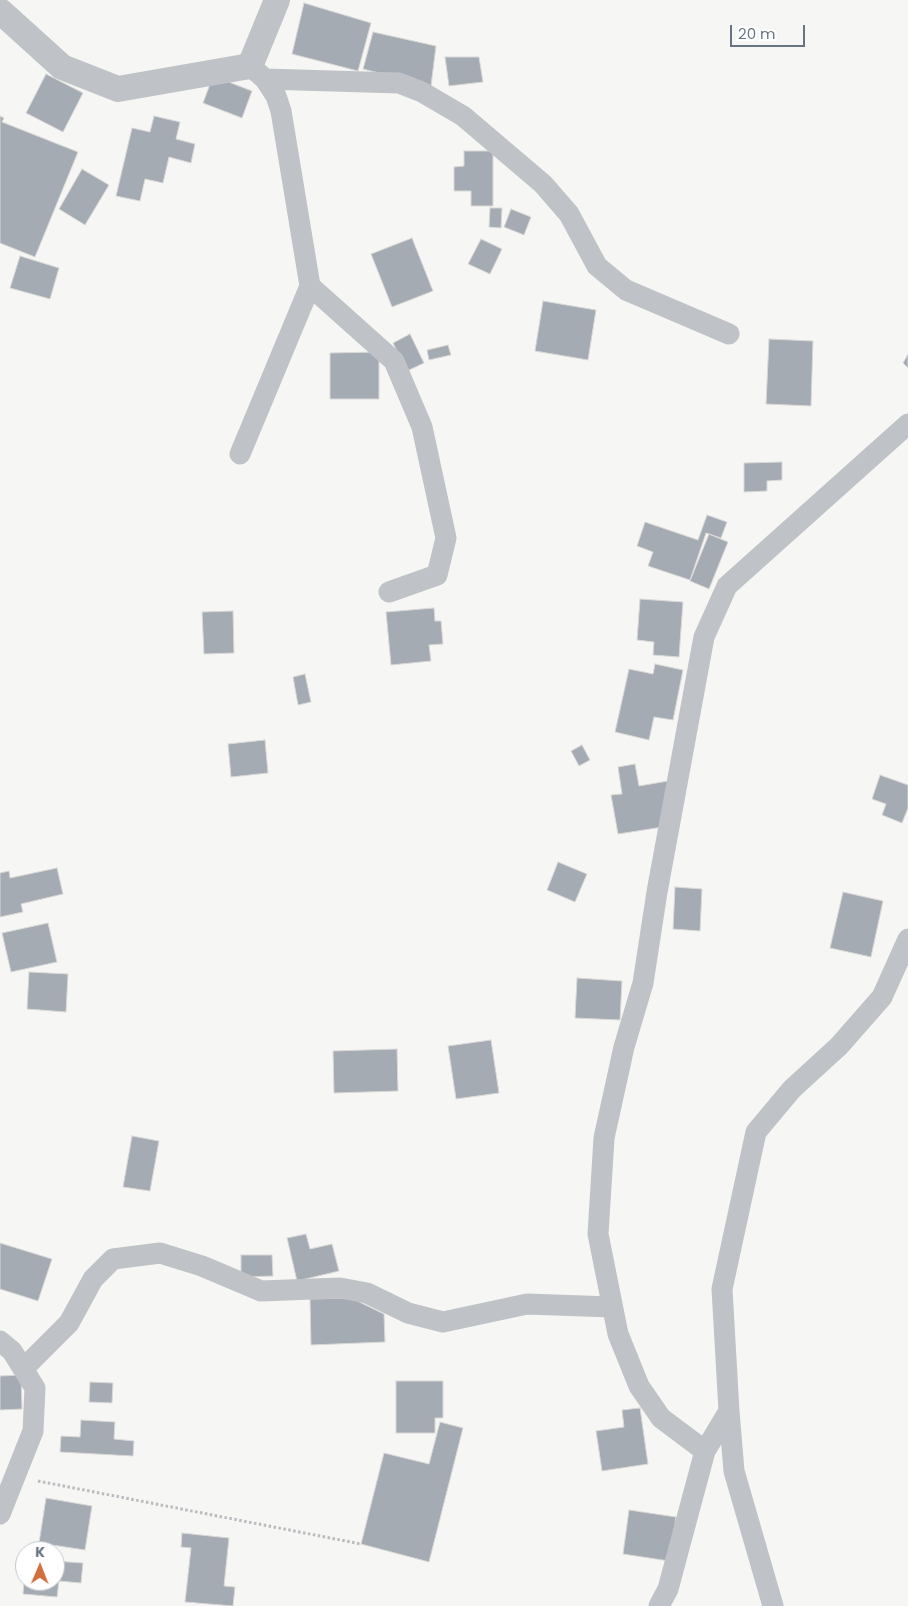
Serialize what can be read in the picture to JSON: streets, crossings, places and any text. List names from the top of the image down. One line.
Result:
{"scale_bar":"20 m","north":"top"}
